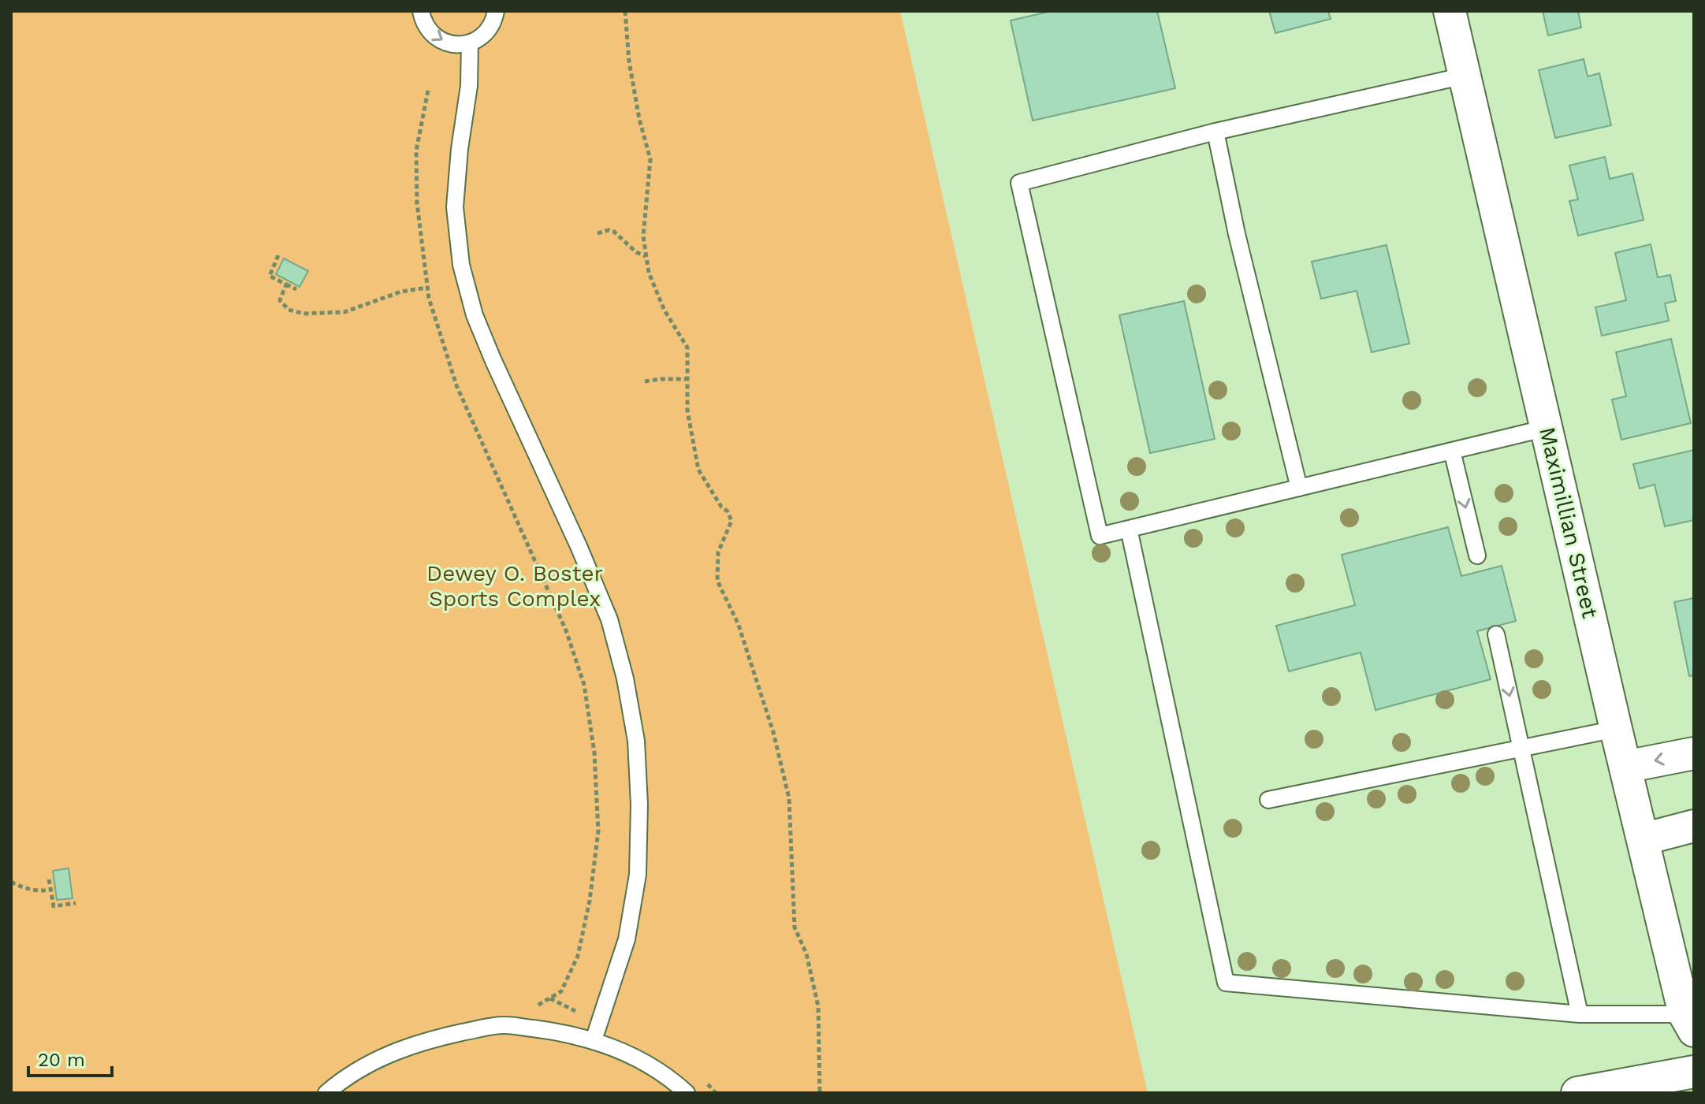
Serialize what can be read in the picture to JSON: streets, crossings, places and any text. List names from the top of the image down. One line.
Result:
{"streets":{"street":["Maximillian Street"]},"parks":["Dewey O. Boster Sports Complex"],"scale_bar":"20 m"}
